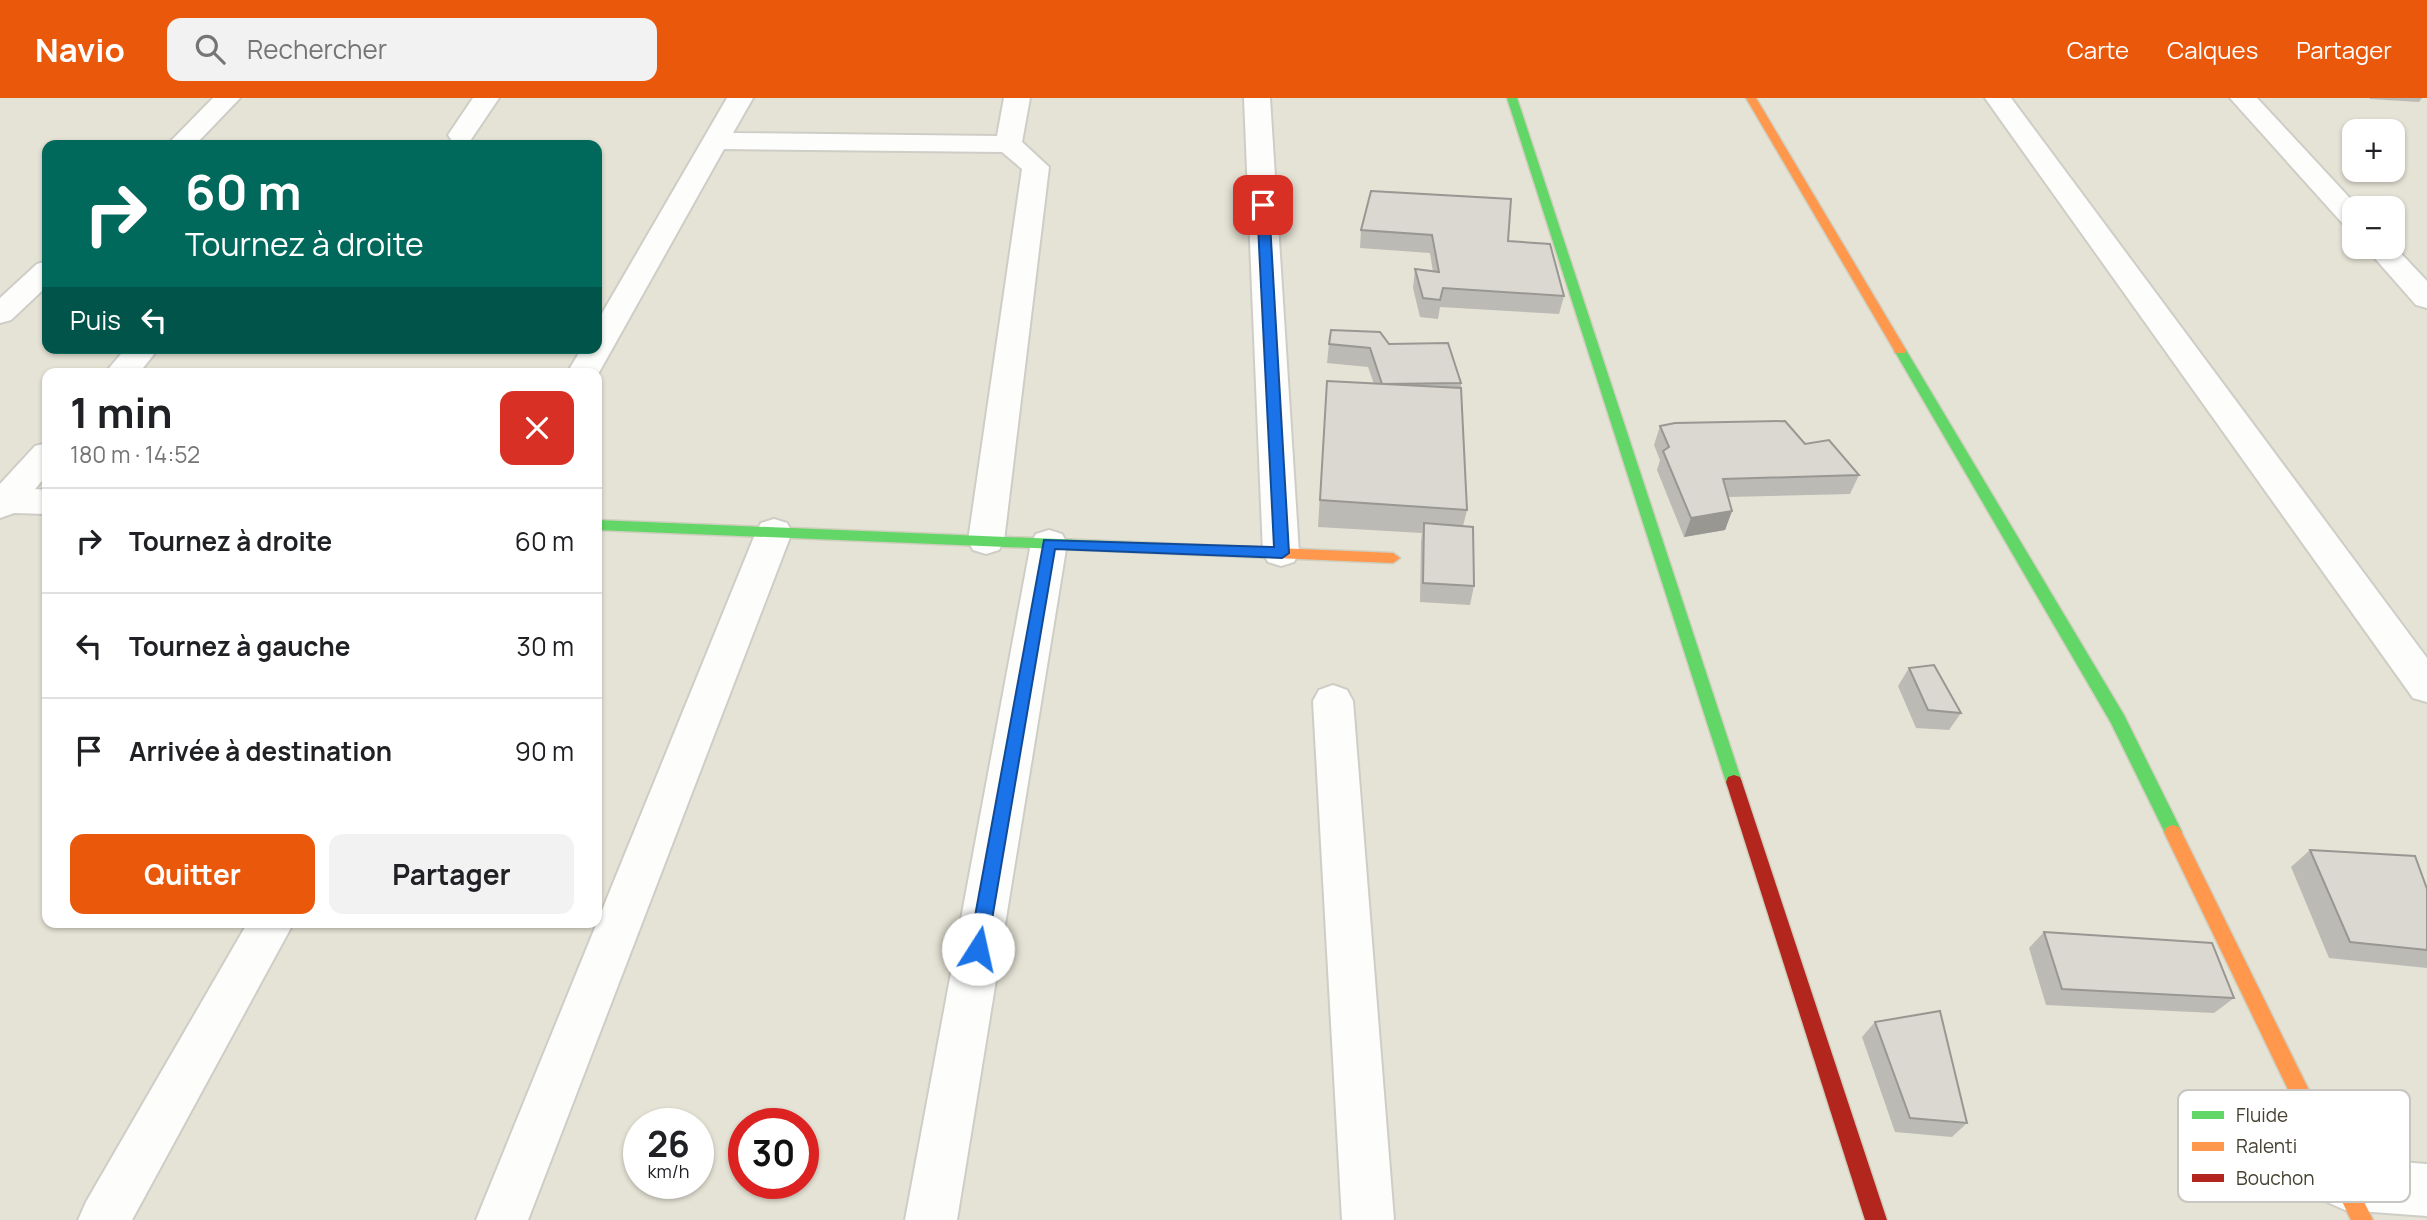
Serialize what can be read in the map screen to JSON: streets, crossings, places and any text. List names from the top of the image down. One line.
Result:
{"legend":["Fluide","Ralenti","Bouchon"],"page":{"header":"Navio","search":"Rechercher","nav":["Carte","Calques","Partager"],"map_buttons":["+","−"],"turn":["60 m","Tournez à droite"],"then":"Puis","heading":["1 min","180 m · 14:52"],"list":[{"name":"Tournez à droite","value":"60 m"},{"name":"Tournez à gauche","value":"30 m"},{"name":"Arrivée à destination","value":"90 m"}],"buttons":["Quitter","Partager"],"speed":"26 km/h","limit":"30"}}
